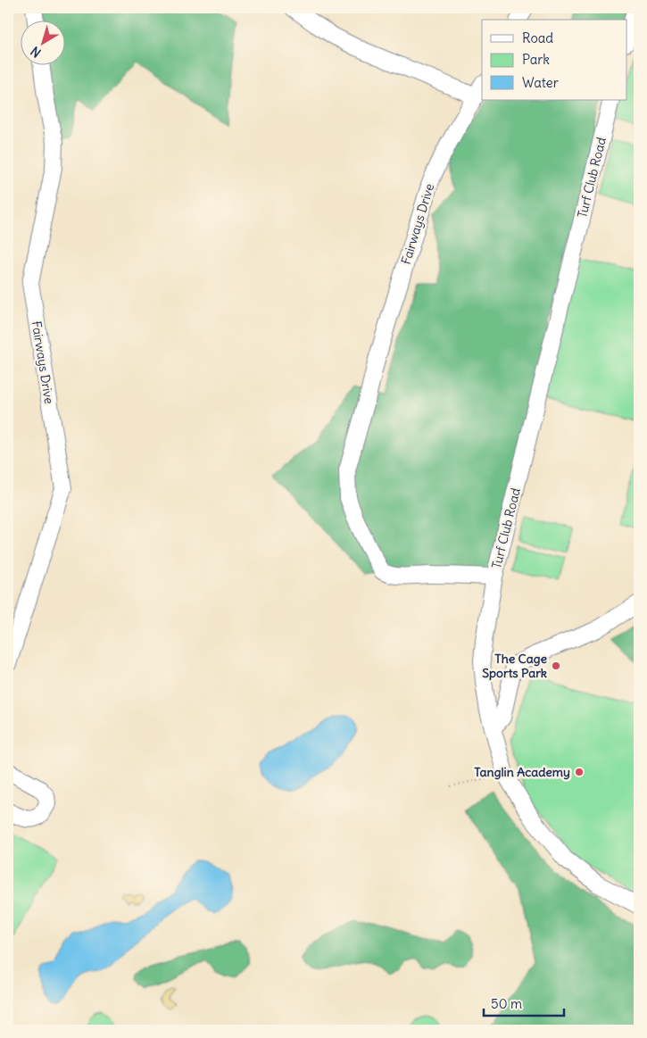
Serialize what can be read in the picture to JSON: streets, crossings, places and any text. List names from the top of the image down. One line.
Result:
{"streets":{"street":["Turf Club Road","Fairways Drive"]},"crossings":[["Turf Club Road","Fairways Drive"]],"places":["The Cage Sports Park","Tanglin Academy"],"legend":["Road","Park","Water"],"scale_bar":"50 m","north":"bottom left"}
